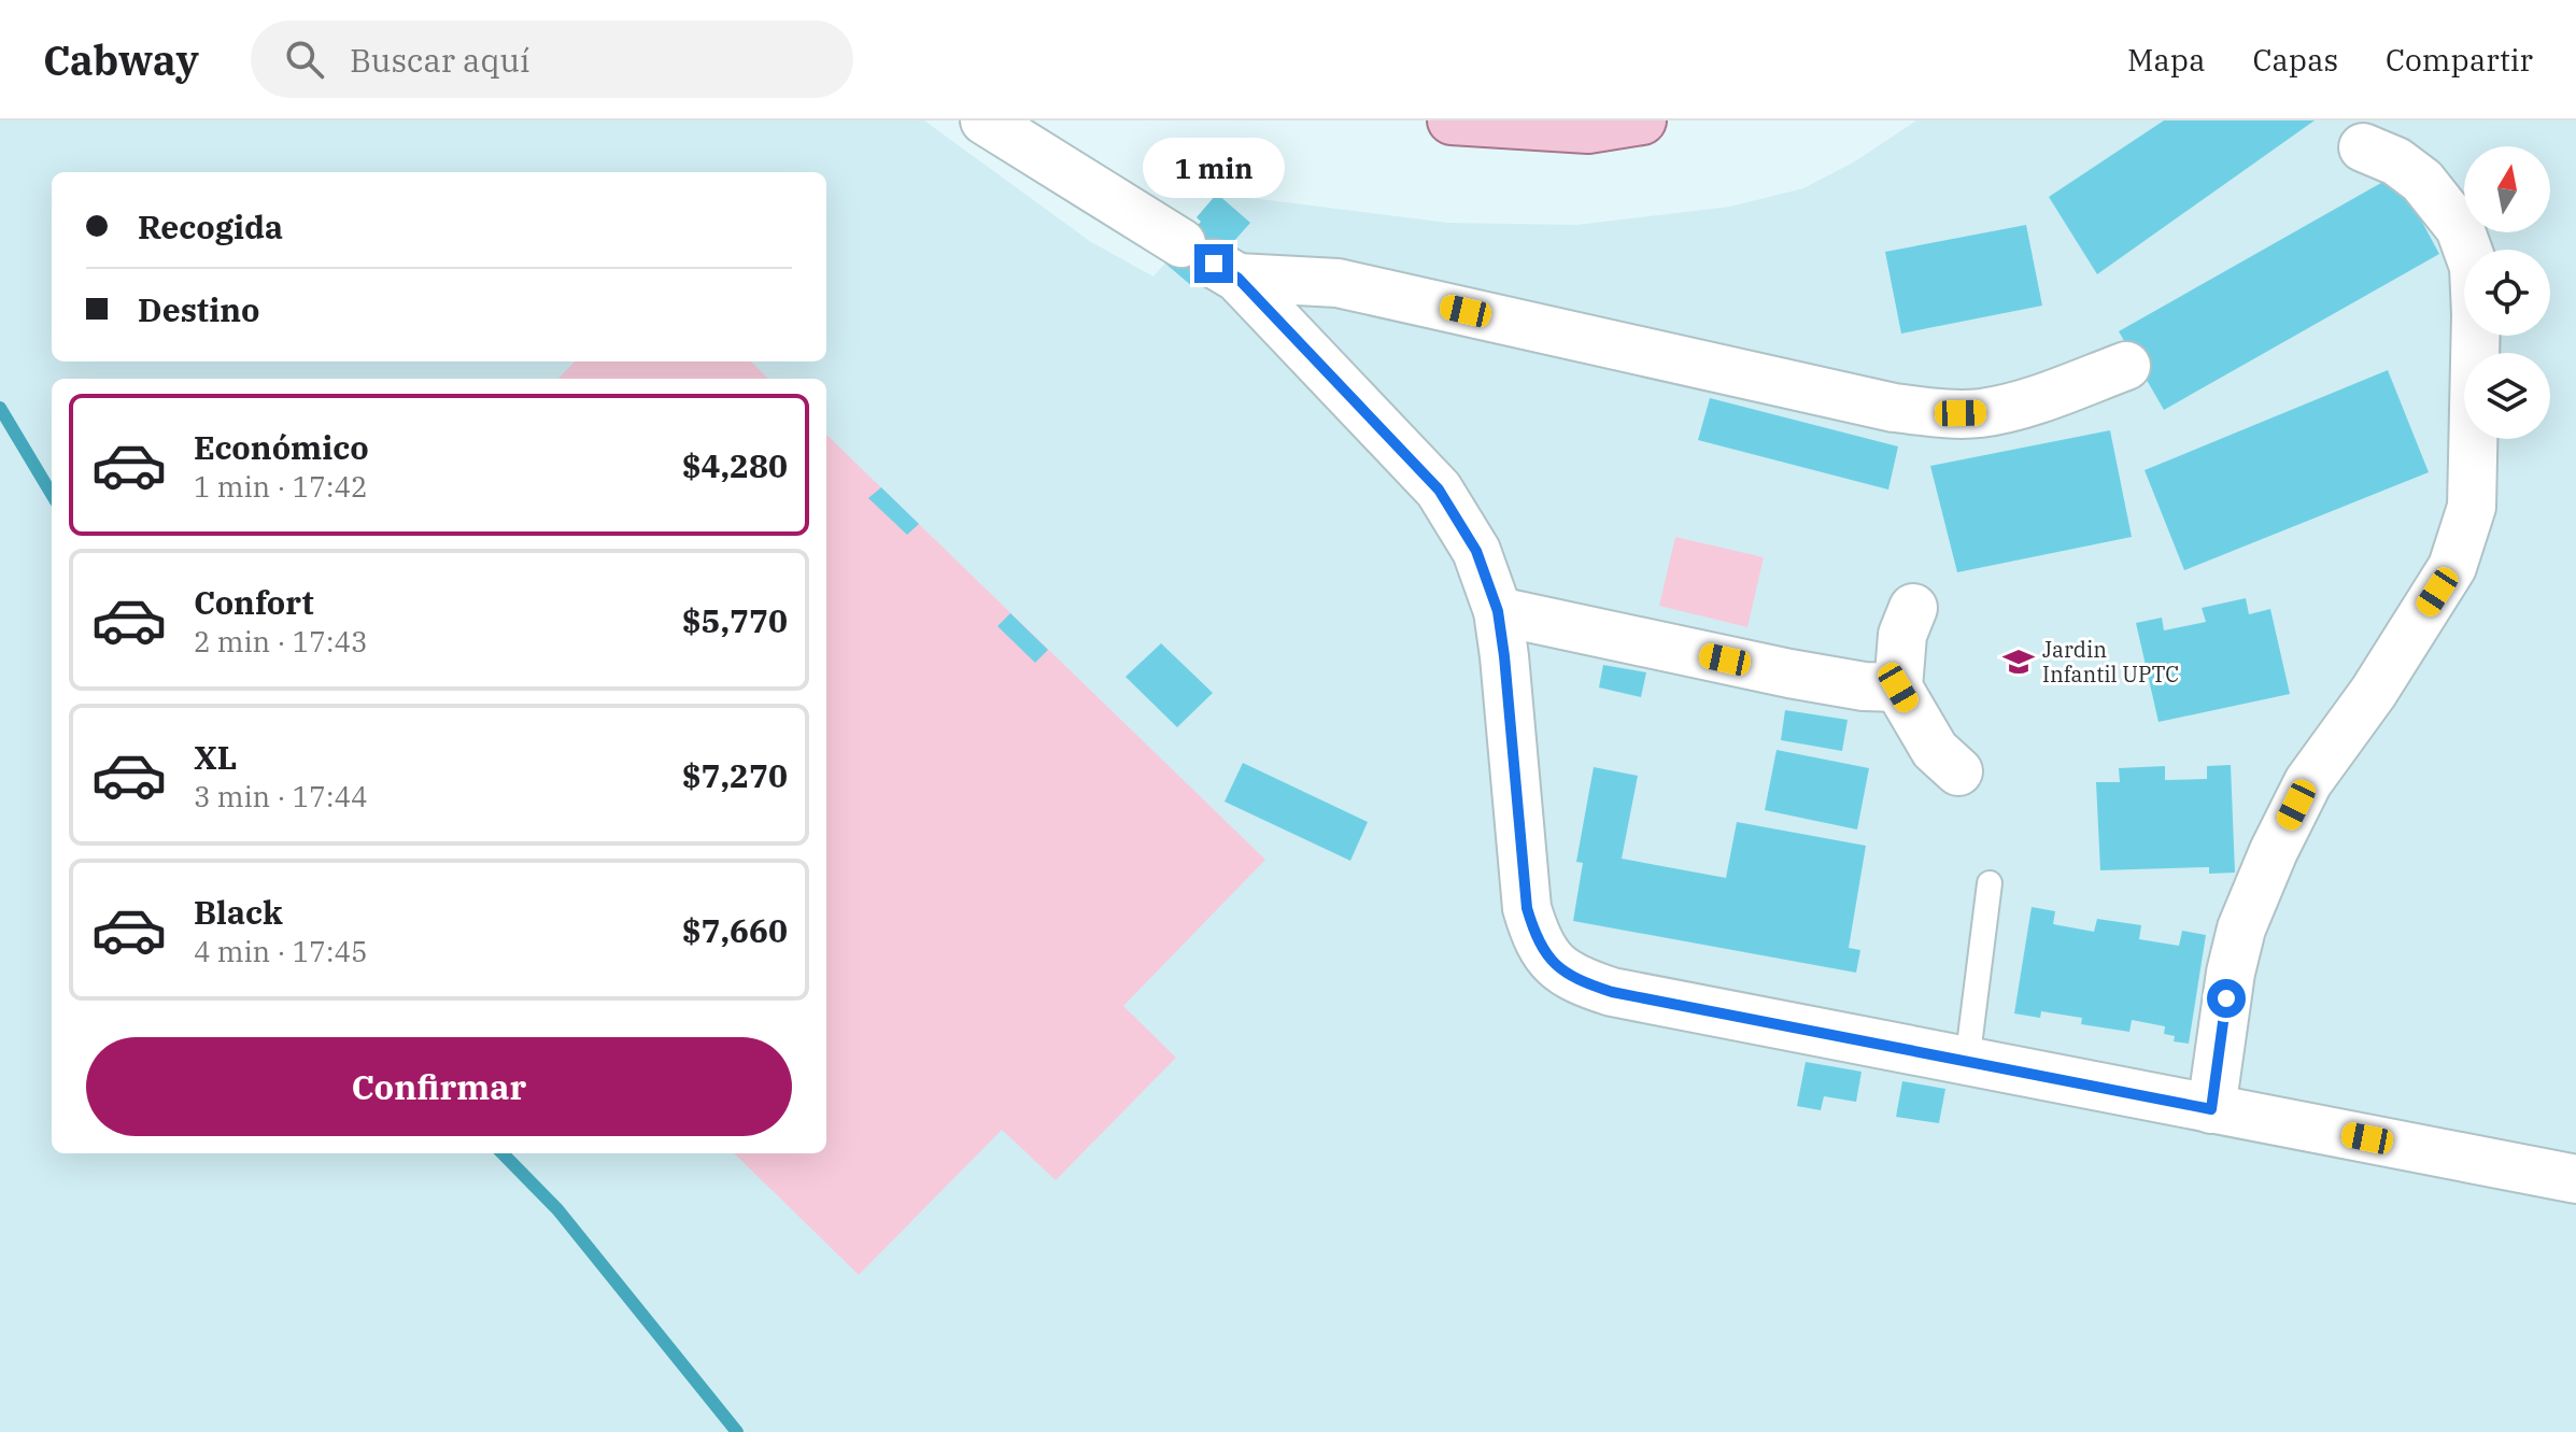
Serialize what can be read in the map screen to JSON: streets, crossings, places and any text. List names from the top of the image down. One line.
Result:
{"places":{"school or university":["Jardin Infantil UPTC"]},"north":"top","page":{"header":"Cabway","search":"Buscar aquí","nav":["Mapa","Capas","Compartir"],"bubble":"1 min","banner":["Recogida","Destino"],"list":[{"name":"Económico","note":"1 min · 17:42","value":"$4,280"},{"name":"Confort","note":"2 min · 17:43","value":"$5,770"},{"name":"XL","note":"3 min · 17:44","value":"$7,270"},{"name":"Black","note":"4 min · 17:45","value":"$7,660"}],"buttons":"Confirmar"}}
